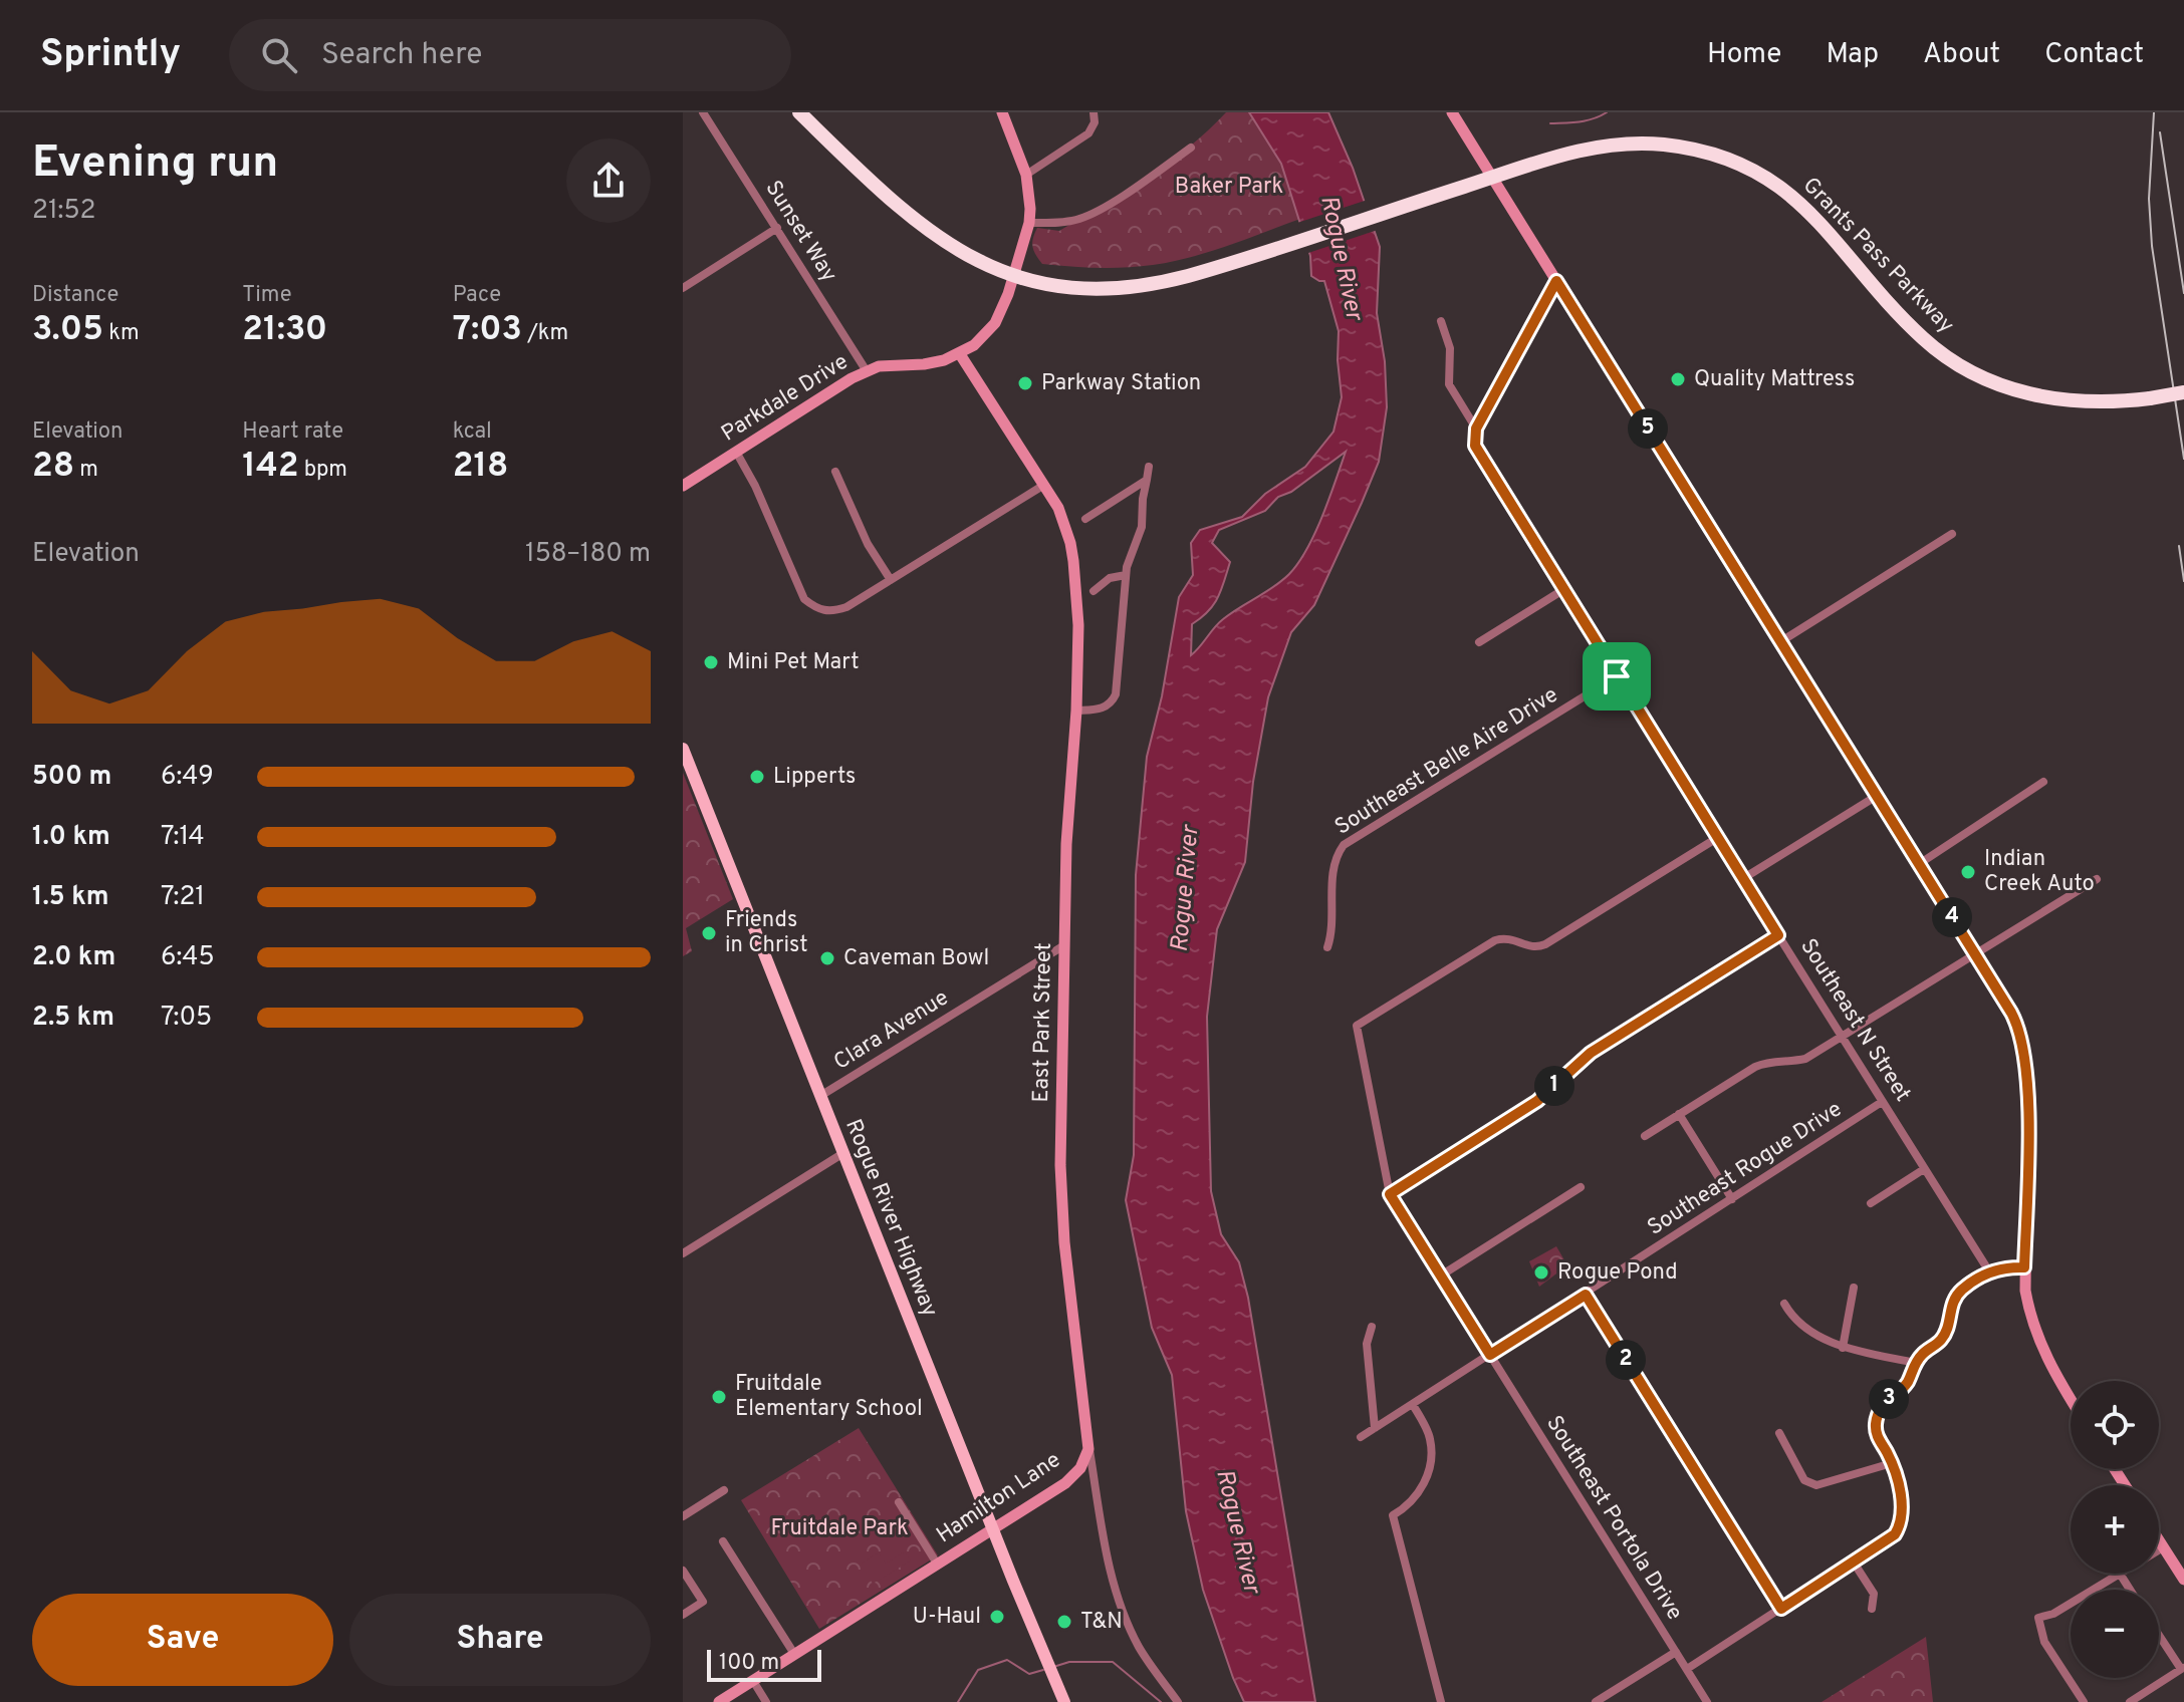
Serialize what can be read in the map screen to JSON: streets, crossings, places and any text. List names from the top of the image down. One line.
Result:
{"streets":{"highway":["Grants Pass Parkway"],"main road":["Rogue River Highway"],"street":["Sunset Way","Parkdale Drive","Southeast Belle Aire Drive","Southeast N Street","East Park Street","Clara Avenue","Southeast Rogue Drive","Hamilton Lane","Southeast Portola Drive"]},"crossings":[["Sunset Way","Parkdale Drive"],["Grants Pass Parkway","Parkdale Drive"],["Parkdale Drive","East Park Street"],["Southeast Belle Aire Drive","Southeast N Street"],["Southeast N Street","Southeast Rogue Drive"],["East Park Street","Clara Avenue"],["East Park Street","Hamilton Lane"],["Clara Avenue","Rogue River Highway"],["Southeast Rogue Drive","Southeast Portola Drive"],["Rogue River Highway","Hamilton Lane"]],"water":["Rogue River"],"parks":["Baker Park","Fruitdale Park"],"places":["Quality Mattress","Parkway Station","Mini Pet Mart","Lipperts","Indian Creek Auto","Friends in Christ","Caveman Bowl","Rogue Pond","Fruitdale Elementary School","U-Haul","T&N"],"scale_bar":"100 m","page":{"header":"Sprintly","search":"Search here","nav":["Home","Map","About","Contact"],"heading":["Evening run","21:52"],"stats":[["Distance","3.05 km"],["Time","21:30"],["Pace","7:03 /km"],["Elevation","28 m"],["Heart rate","142 bpm"],["kcal","218"]],"pins":["5","4","1","2","3"],"chart":["Elevation","158–180 m"],"list":[{"name":"500 m","note":"6:49"},{"name":"1.0 km","note":"7:14"},{"name":"1.5 km","note":"7:21"},{"name":"2.0 km","note":"6:45"},{"name":"2.5 km","note":"7:05"}],"map_buttons":["+","−"],"buttons":["Save","Share"],"scale":"100 m"}}
